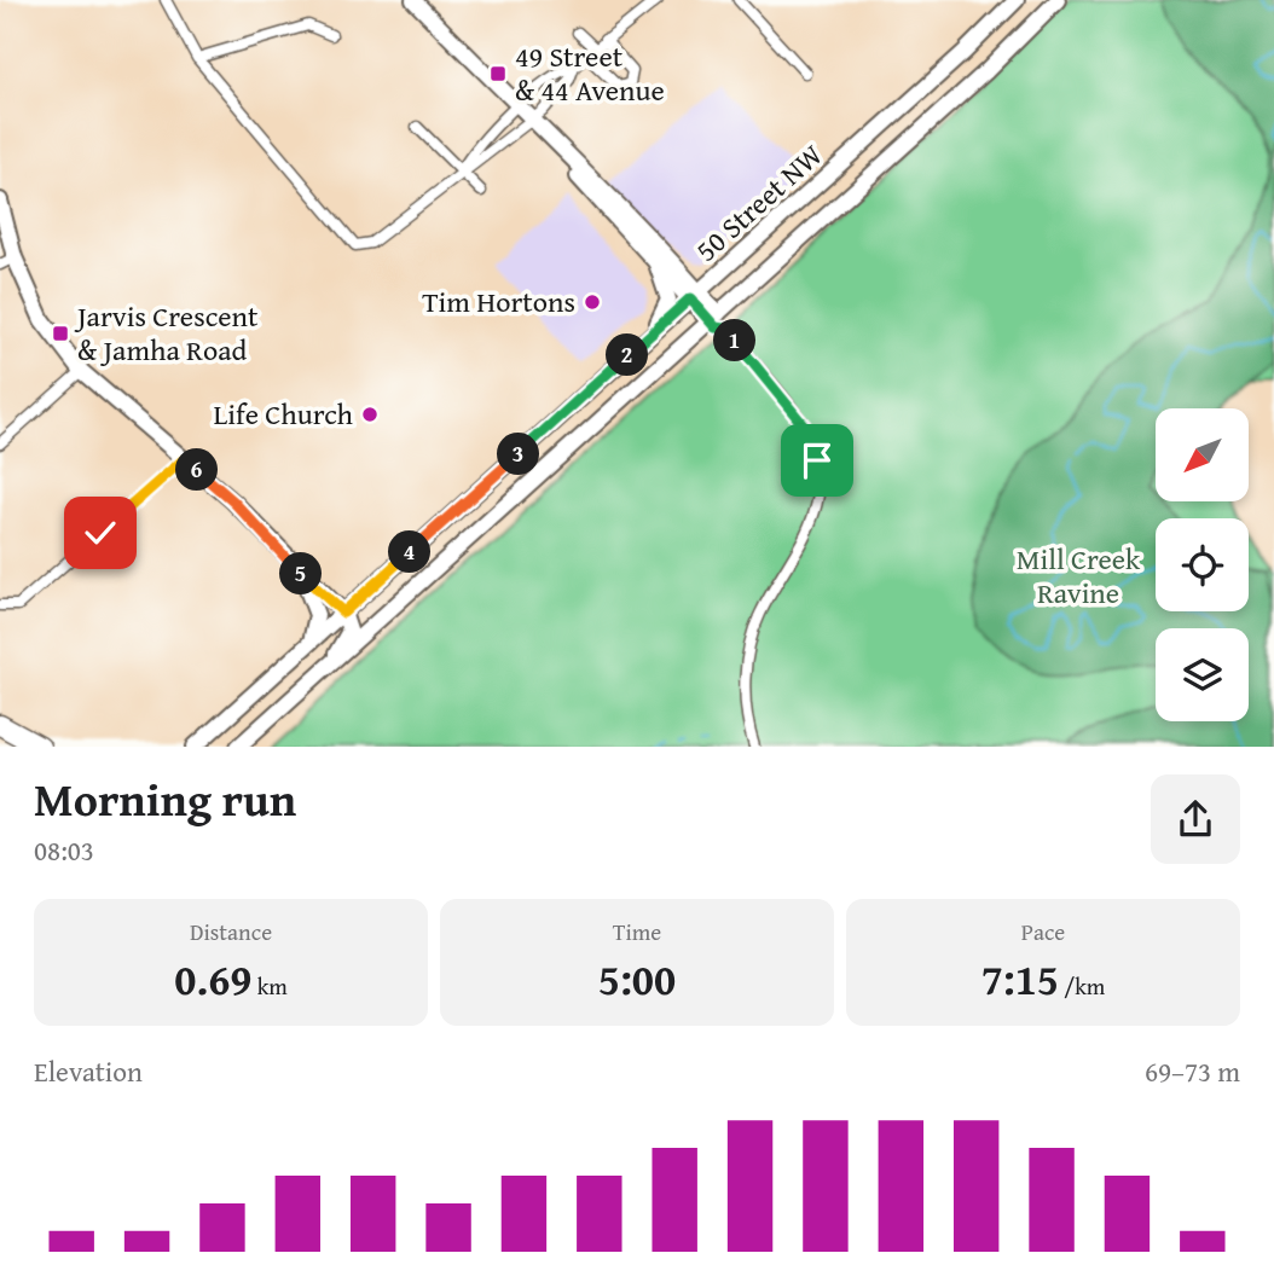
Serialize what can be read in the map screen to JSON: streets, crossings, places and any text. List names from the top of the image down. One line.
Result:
{"streets":{"main road":["50 Street NW"]},"parks":["Mill Creek Ravine"],"places":{"transit":["49 Street & 44 Avenue","Jarvis Crescent & Jamha Road"],"other":["Tim Hortons","Life Church"]},"north":"bottom left","page":{"pins":["1","2","3","6","4","5"],"heading":["Morning run","08:03"],"stats":[["Distance","0.69 km"],["Time","5:00"],["Pace","7:15 /km"]],"chart":["Elevation","69–73 m"]}}
